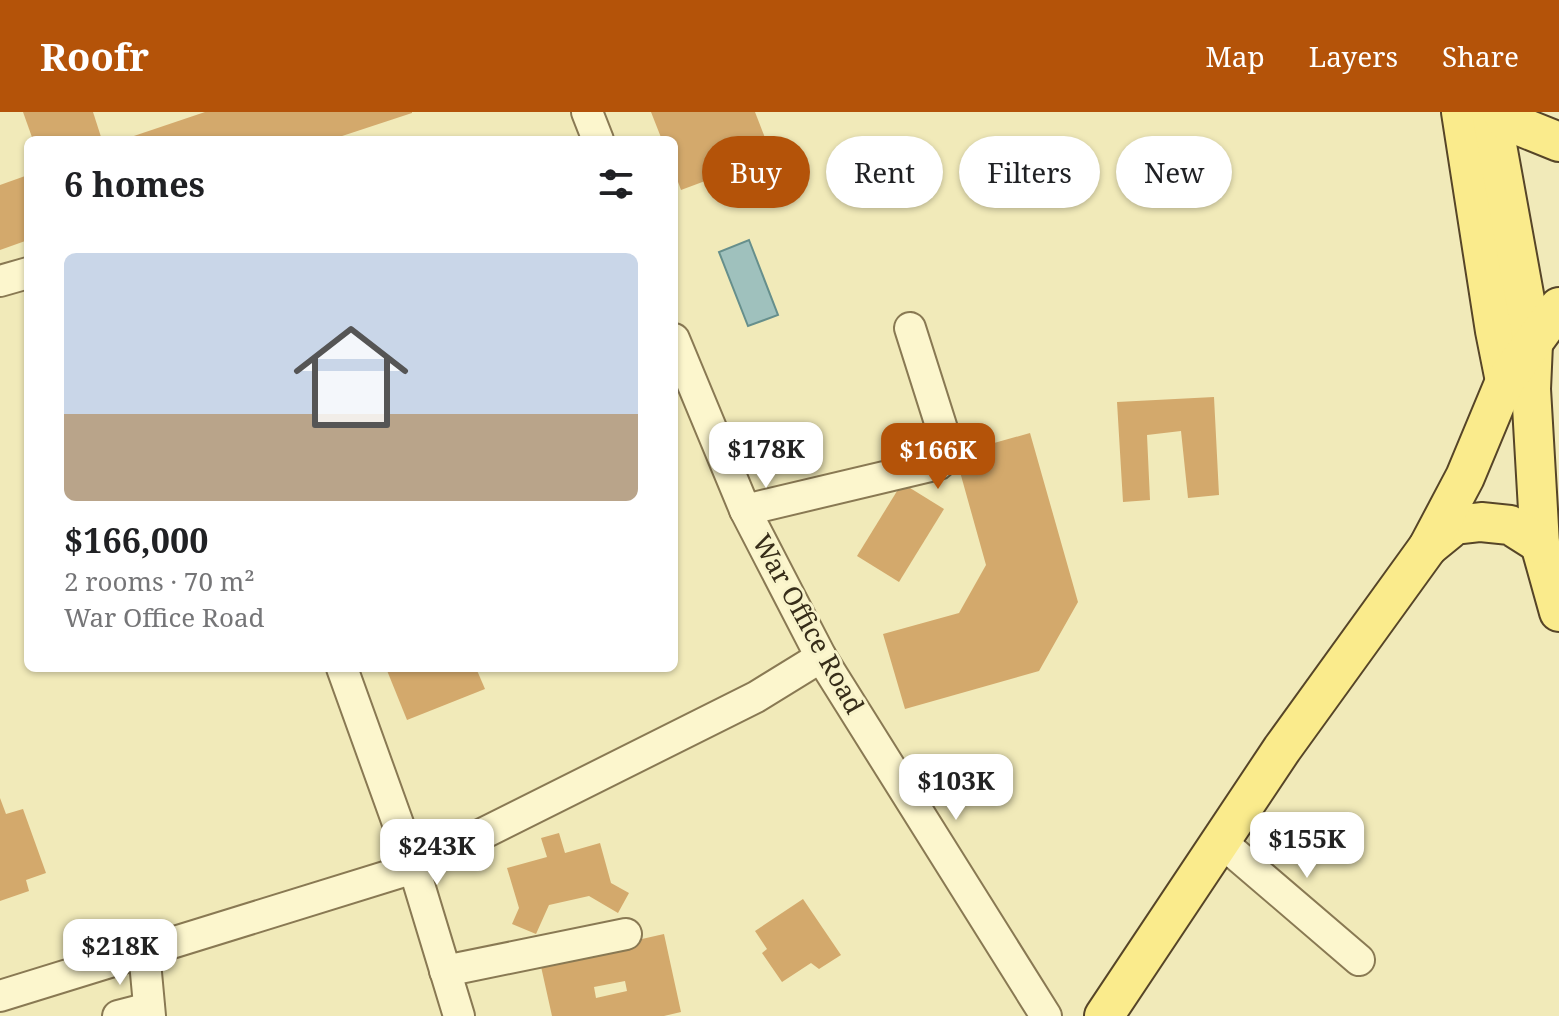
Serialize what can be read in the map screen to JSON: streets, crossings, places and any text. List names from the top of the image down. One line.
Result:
{"streets":{"street":["War Office Road"]},"page":{"header":"Roofr","nav":["Map","Layers","Share"],"chip":["Buy","Rent","Filters","New"],"heading":"6 homes","list":[{"name":"$166,000","note":"2 rooms · 70 m² · War Office Road"}],"price":["$178K","$166K","$103K","$155K","$243K","$218K"]}}
